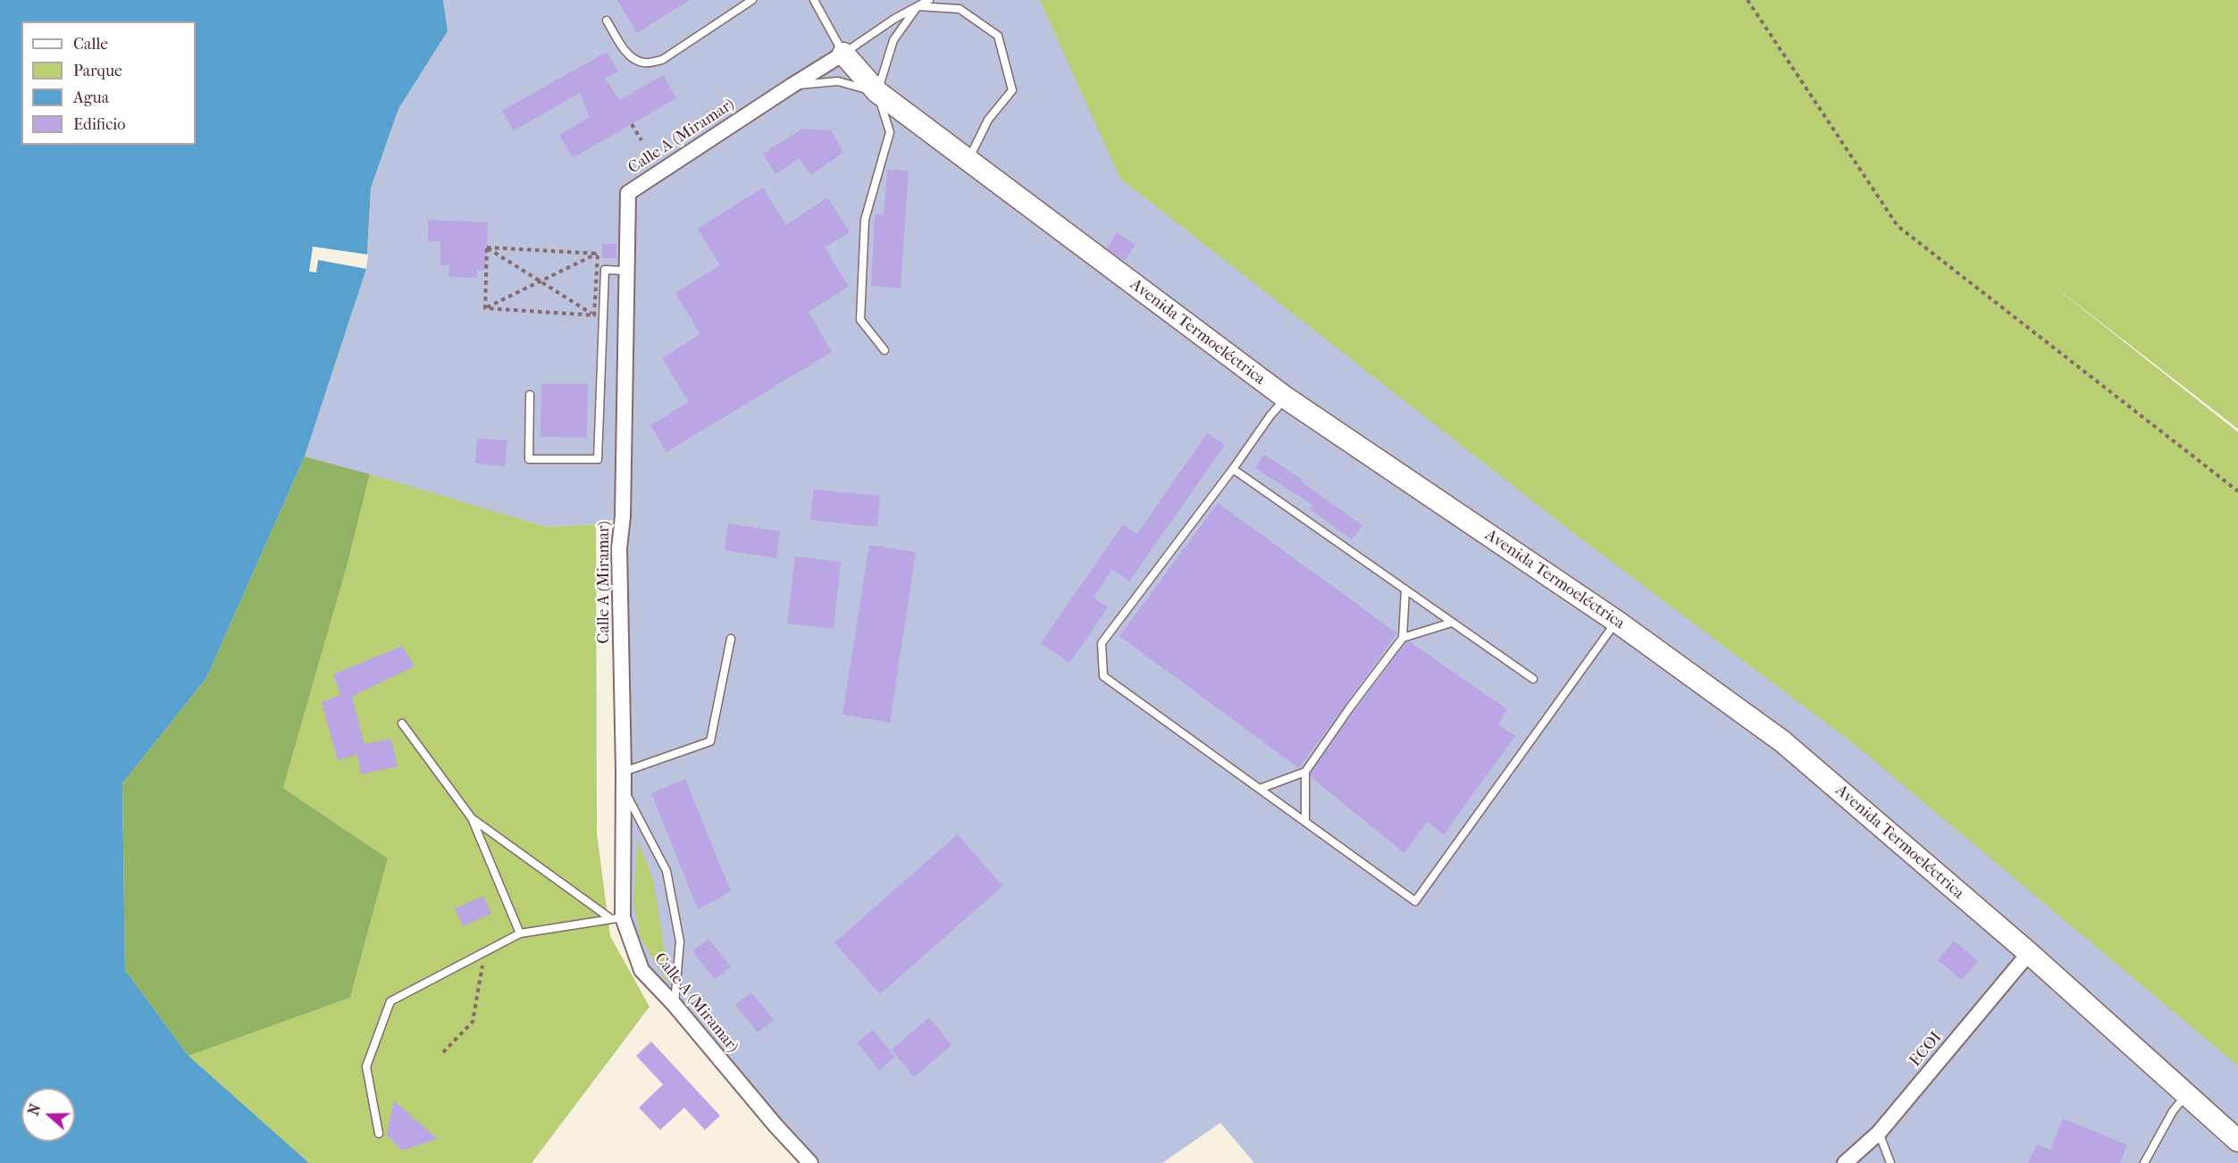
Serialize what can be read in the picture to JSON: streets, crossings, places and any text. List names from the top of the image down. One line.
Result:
{"streets":{"main road":["Avenida Termoeléctrica"],"street":["Calle A (Miramar)","ECOI"]},"crossings":[["Calle A (Miramar)","Avenida Termoeléctrica"],["Avenida Termoeléctrica","ECOI"]],"legend":["Calle","Parque","Agua","Edificio"],"north":"left"}
